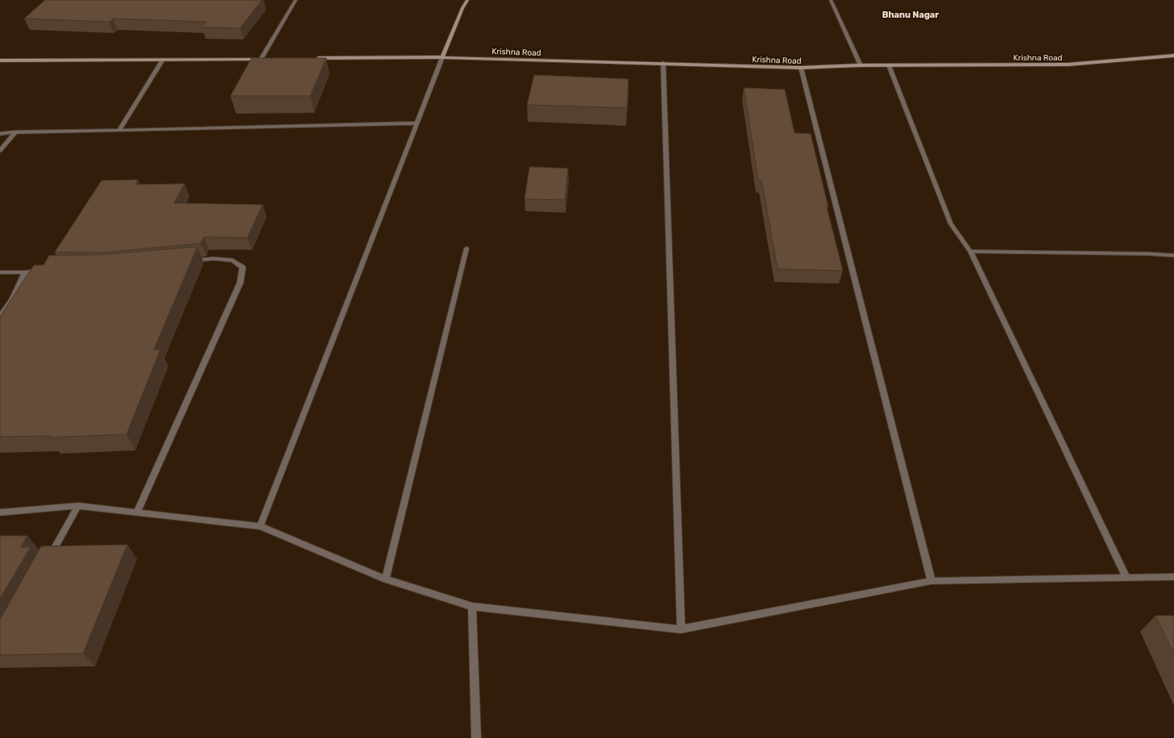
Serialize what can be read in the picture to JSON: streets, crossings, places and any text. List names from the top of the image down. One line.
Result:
{"streets":{"street":["Krishna Road"]},"districts":["Bhanu Nagar"]}
